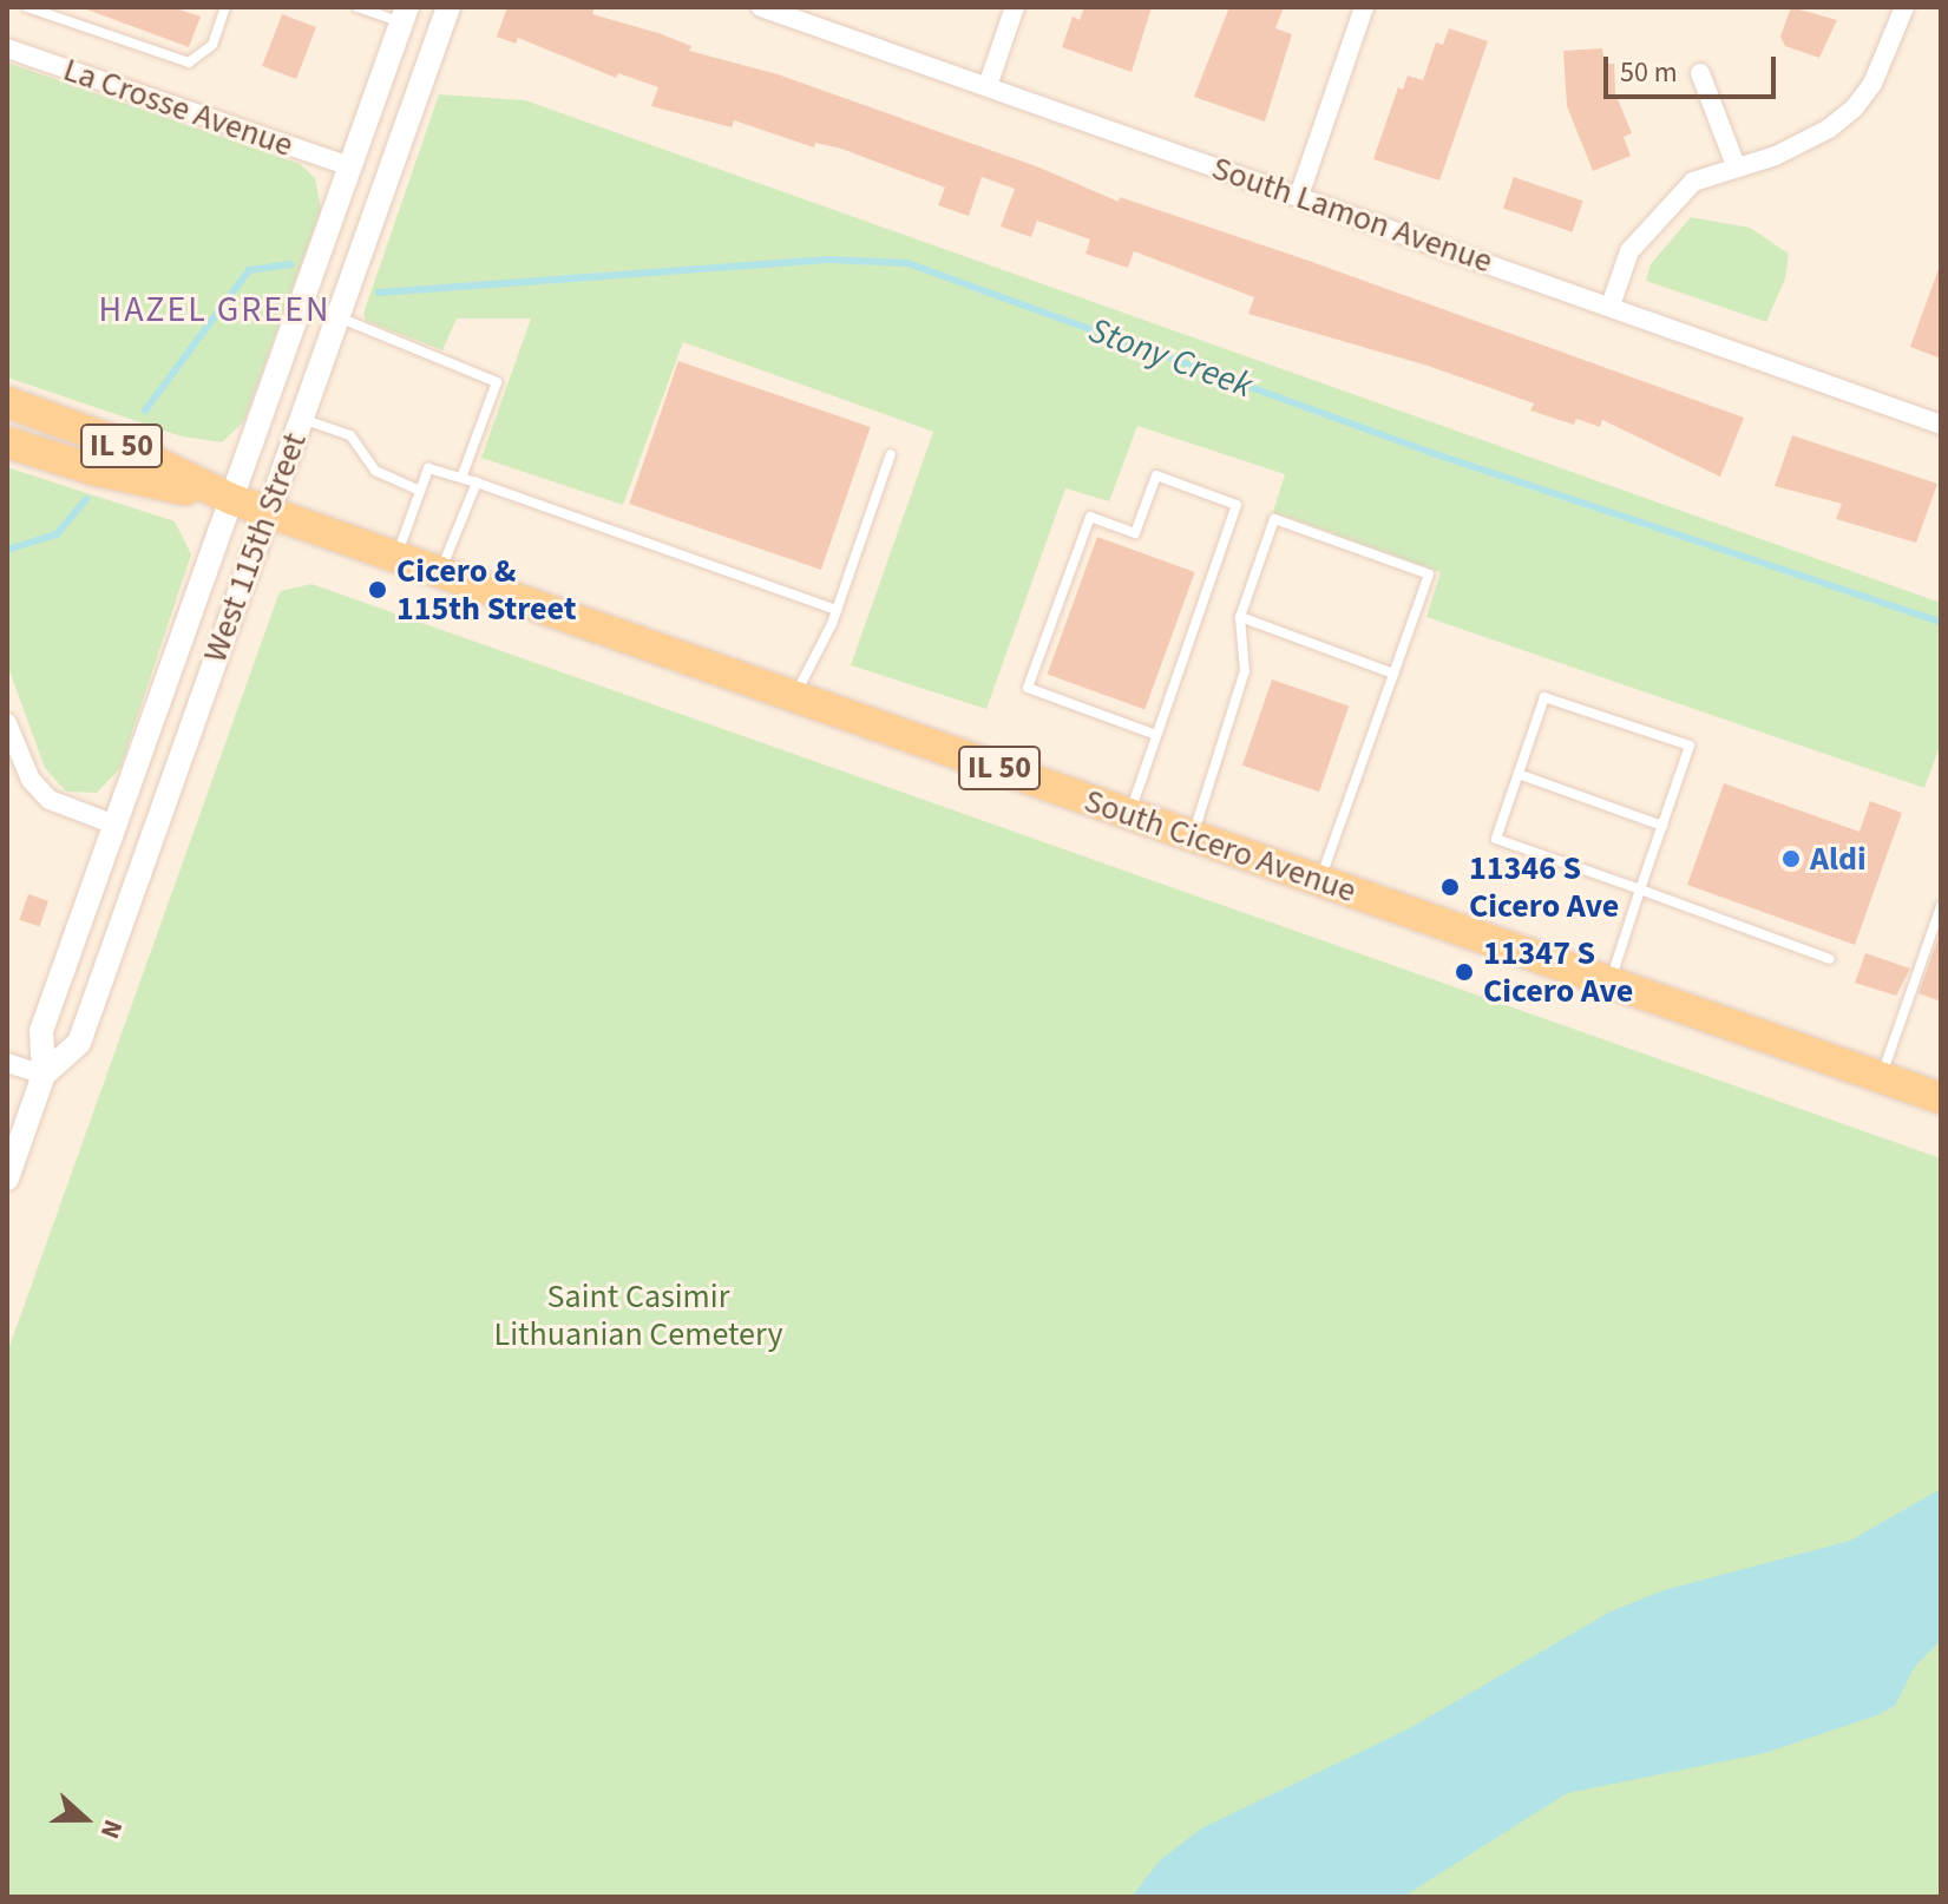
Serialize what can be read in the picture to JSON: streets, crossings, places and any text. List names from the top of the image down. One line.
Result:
{"streets":{"main road":["IL 50","South Cicero Avenue"],"street":["La Crosse Avenue","South Lamon Avenue","West 115th Street"]},"crossings":[["La Crosse Avenue","West 115th Street"],["IL 50","West 115th Street"],["IL 50","South Cicero Avenue"],["West 115th Street","South Cicero Avenue"]],"districts":["HAZEL GREEN"],"water":["Stony Creek"],"parks":["Saint Casimir Lithuanian Cemetery"],"places":["Cicero & 115th Street","Aldi","11346 S Cicero Ave","11347 S Cicero Ave"],"scale_bar":"50 m","north":"right"}
